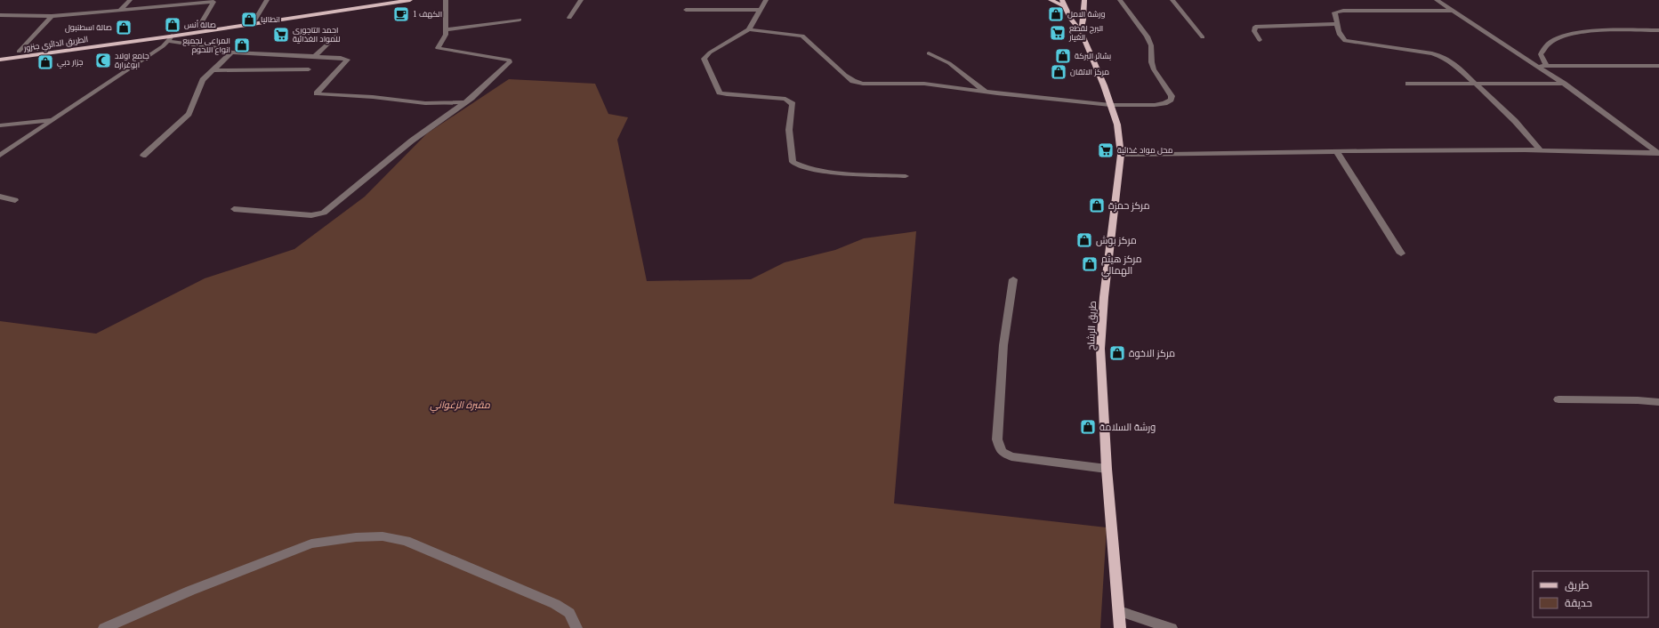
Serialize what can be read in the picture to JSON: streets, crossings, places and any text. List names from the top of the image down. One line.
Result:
{"streets":{"main road":["الطريق الدائري جنزور","طريق الرشاح"]},"parks":["مقبرة الزغواني"],"places":{"cafe":["الكهف 1"],"shop":["ورشة الامل","انطاليا","صالة أنس","صالة اسطنبول","المراعي لجميع انواع اللحوم","بشائر البركة","جزار دبي","مركز الاتقان","مركز حمزة","مركز بوش","مركز هيثم الهمالي","مركز الاخوة","ورشة السلامة"],"supermarket":["البرج لقطع الغيار","احمد التاجوري للمواد الغذائية","محل مواد غذائية"],"mosque":["جامع اولاد ابوغرارة"]},"legend":["طريق","حديقة"]}
